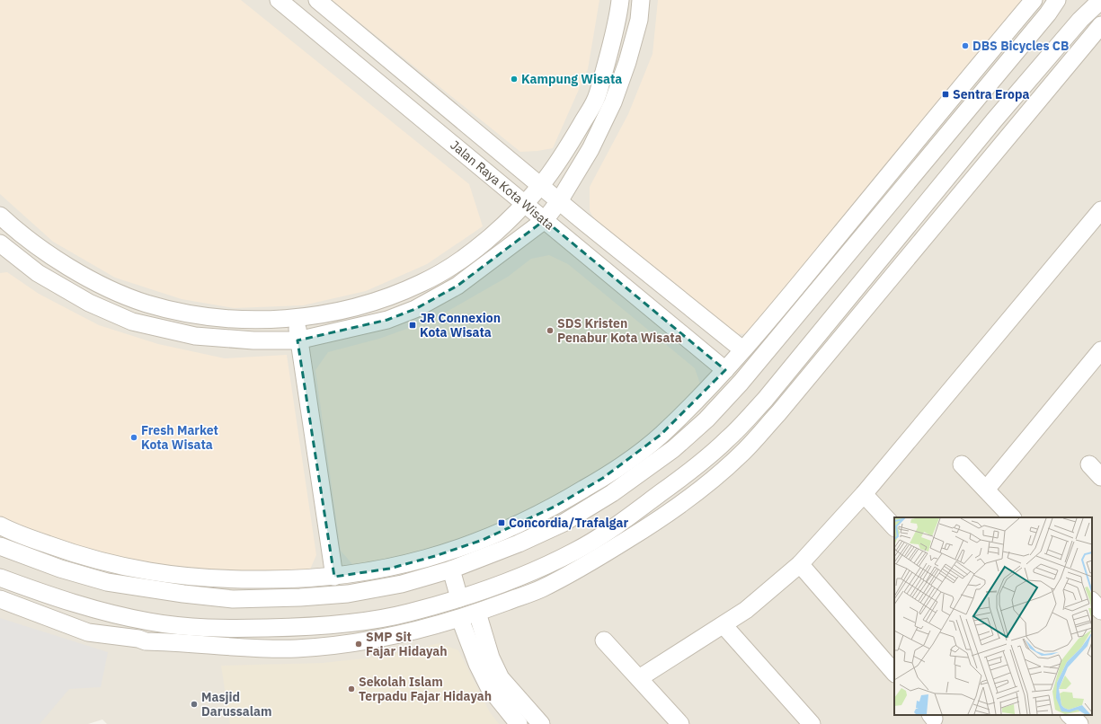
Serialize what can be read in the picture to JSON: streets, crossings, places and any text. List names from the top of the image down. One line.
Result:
{"streets":{"street":["Jalan Raya Kota Wisata"]},"places":{"other":["DBS Bicycles CB","Kampung Wisata","SDS Kristen Penabur Kota Wisata","Fresh Market Kota Wisata","SMP Sit Fajar Hidayah","Sekolah Islam Terpadu Fajar Hidayah","Masjid Darussalam"],"transit":["Sentra Eropa","JR Connexion Kota Wisata","Concordia/Trafalgar"]}}
